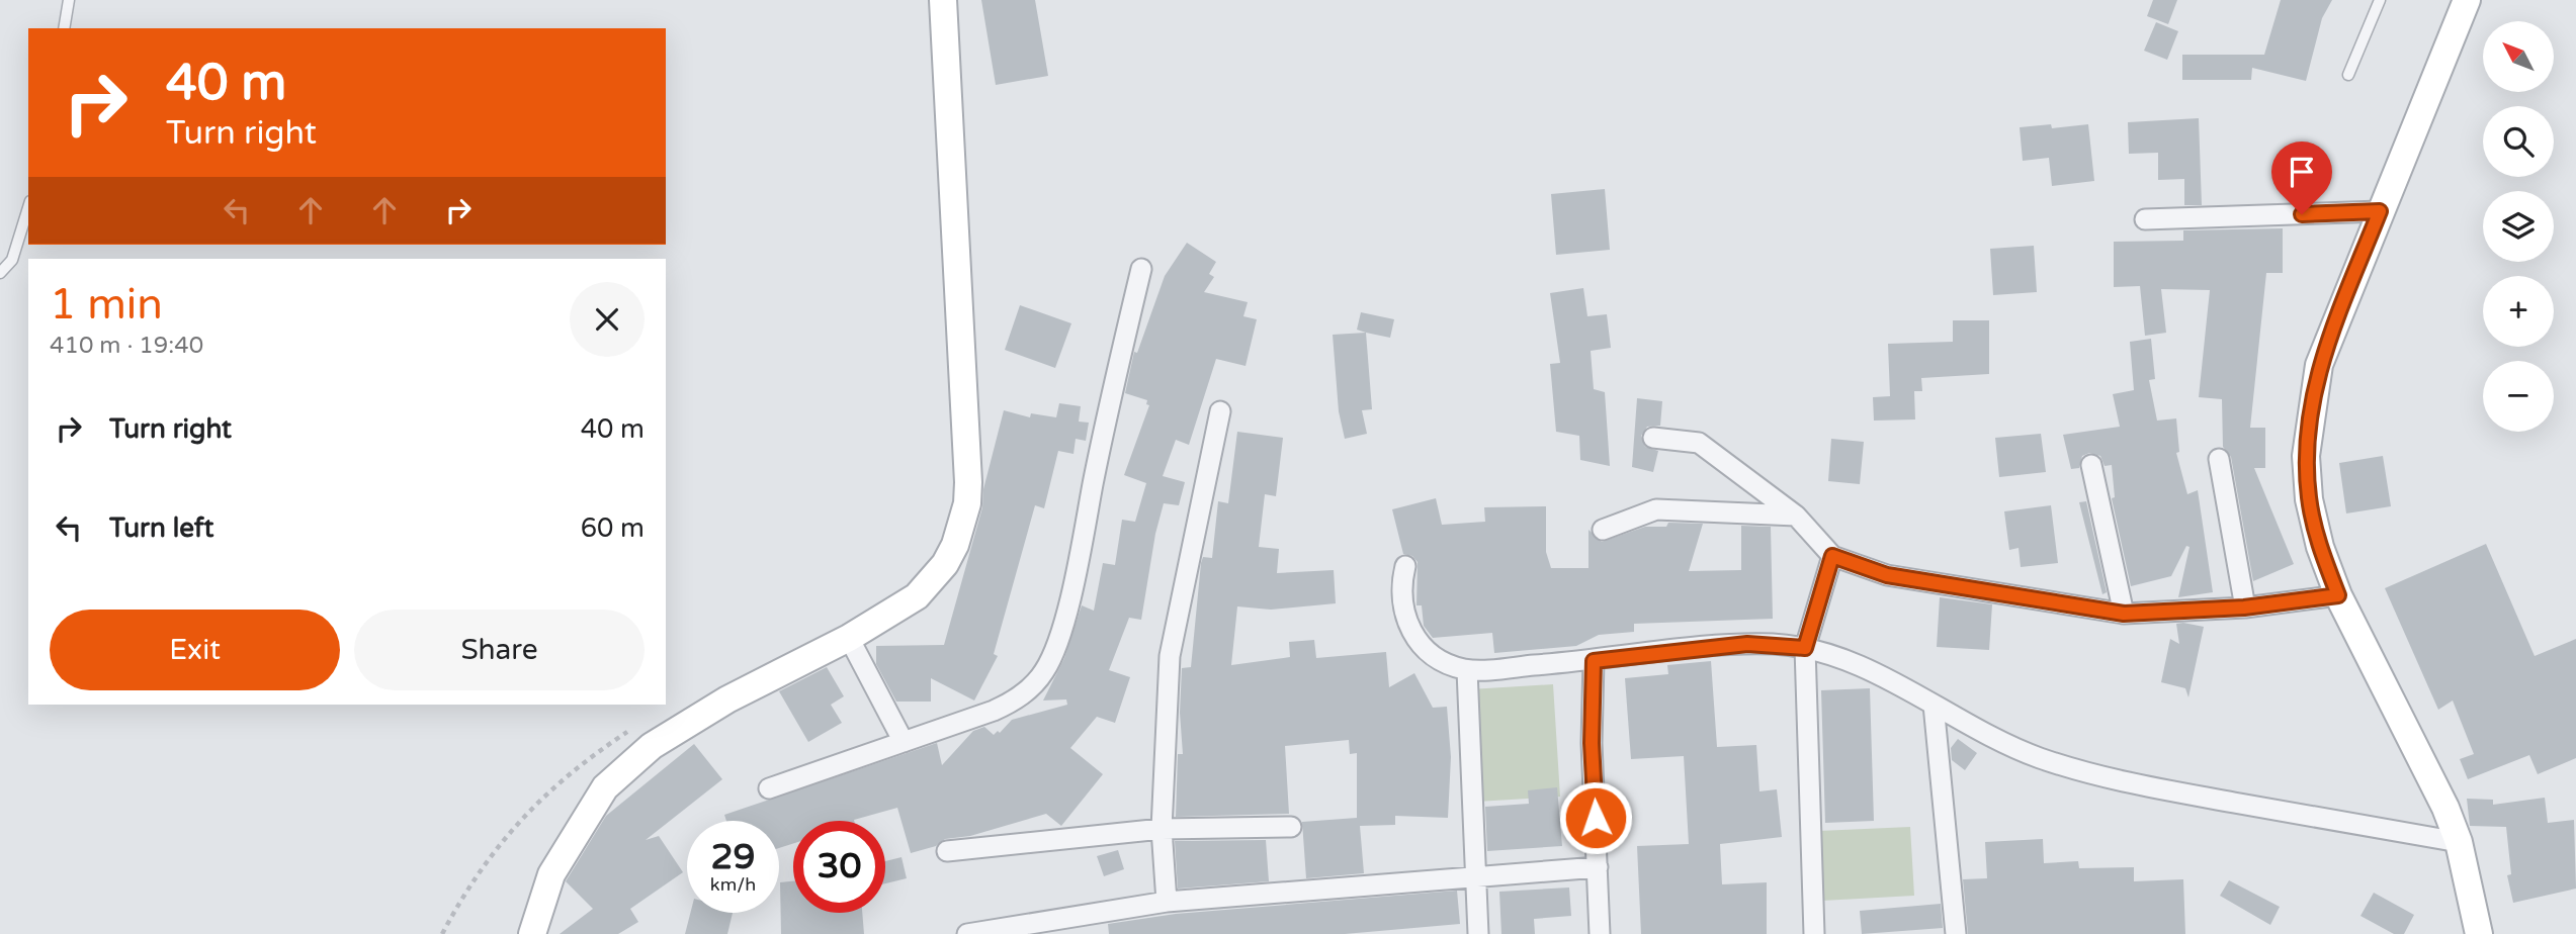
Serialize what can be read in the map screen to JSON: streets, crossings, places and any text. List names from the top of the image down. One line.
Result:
{"north":"top left","page":{"map_buttons":["+","−"],"turn":["40 m","Turn right"],"heading":["1 min","410 m · 19:40"],"list":[{"name":"Turn right","value":"40 m"},{"name":"Turn left","value":"60 m"}],"buttons":["Exit","Share"],"speed":"29 km/h","limit":"30"}}
